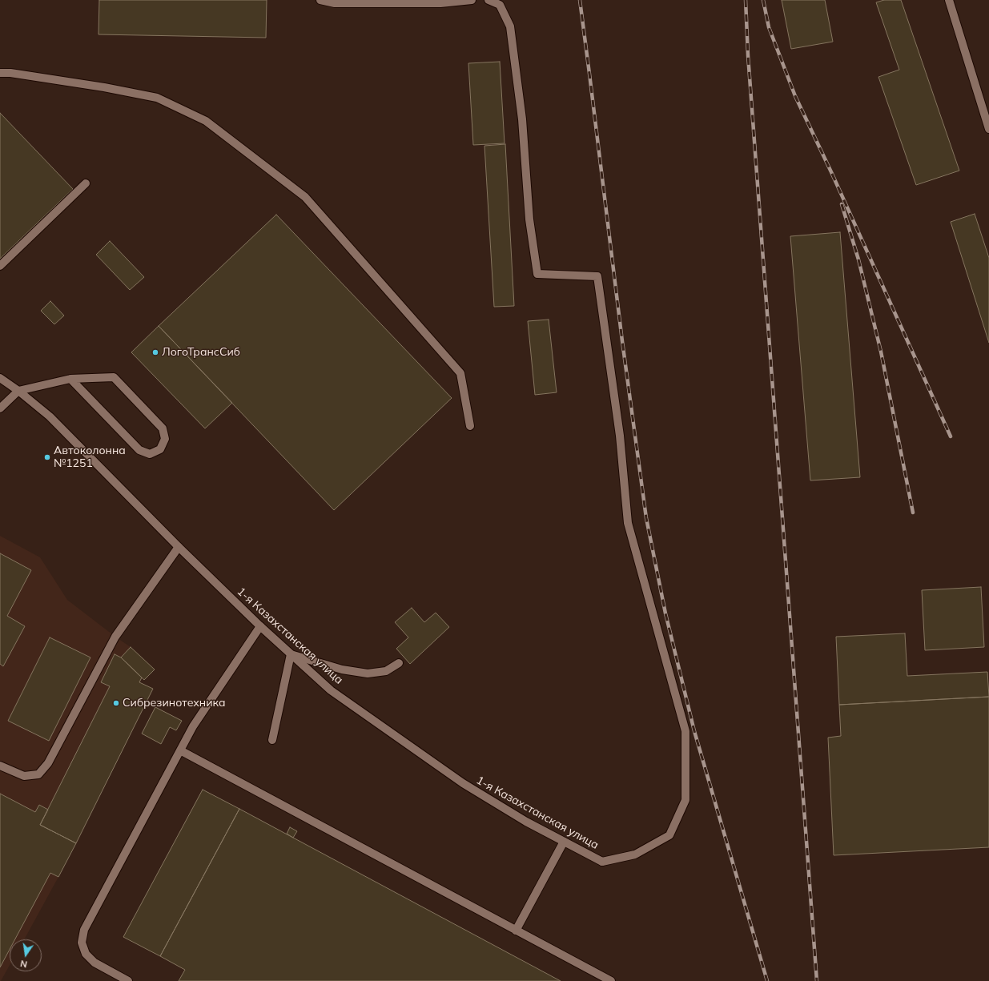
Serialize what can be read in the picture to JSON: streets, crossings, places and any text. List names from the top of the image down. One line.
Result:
{"streets":{"street":["1-я Казахстанская улица"]},"places":["ЛогоТрансСиб","Автоколонна №1251","Сибрезинотехника"],"north":"bottom"}
